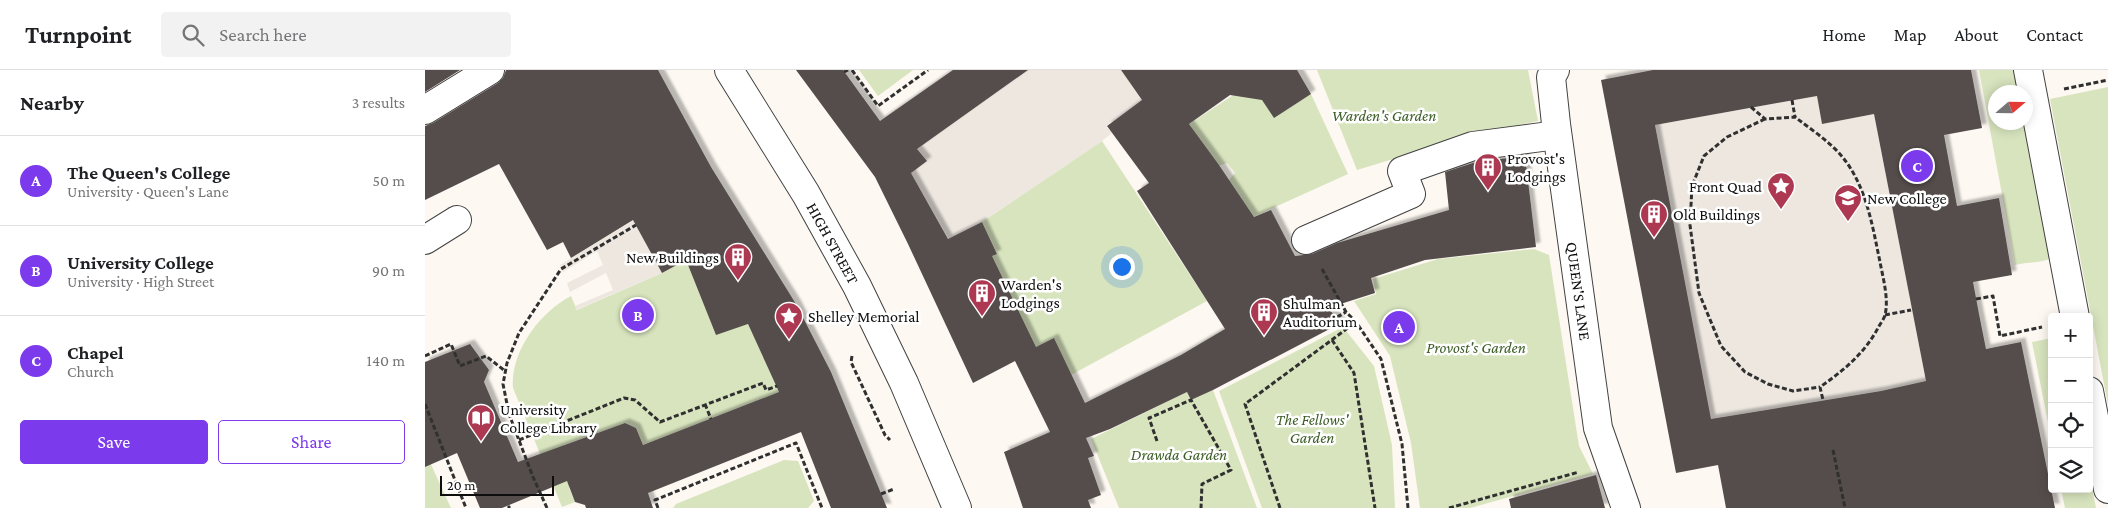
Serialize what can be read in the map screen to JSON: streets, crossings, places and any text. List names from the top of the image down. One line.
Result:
{"streets":{"street":["HIGH STREET","QUEEN'S LANE"]},"parks":["Warden's Garden","Provost's Garden","The Fellows' Garden","Drawda Garden"],"places":{"building":["Provost's Lodgings","Old Buildings","New Buildings","Warden's Lodgings","Shulman Auditorium"],"place":["Front Quad","Shelley Memorial"],"school or university":["New College"],"library":["University College Library"]},"scale_bar":"20 m","north":"right","page":{"header":"Turnpoint","search":"Search here","nav":["Home","Map","About","Contact"],"heading":["Nearby","3 results"],"list":[{"mark":"A","name":"The Queen's College","note":"University · Queen's Lane","value":"50 m"},{"mark":"B","name":"University College","note":"University · High Street","value":"90 m"},{"mark":"C","name":"Chapel","note":"Church","value":"140 m"}],"pins":["C","B","A"],"map_buttons":["+","−"],"buttons":["Save","Share"],"scale":"20 m"}}
